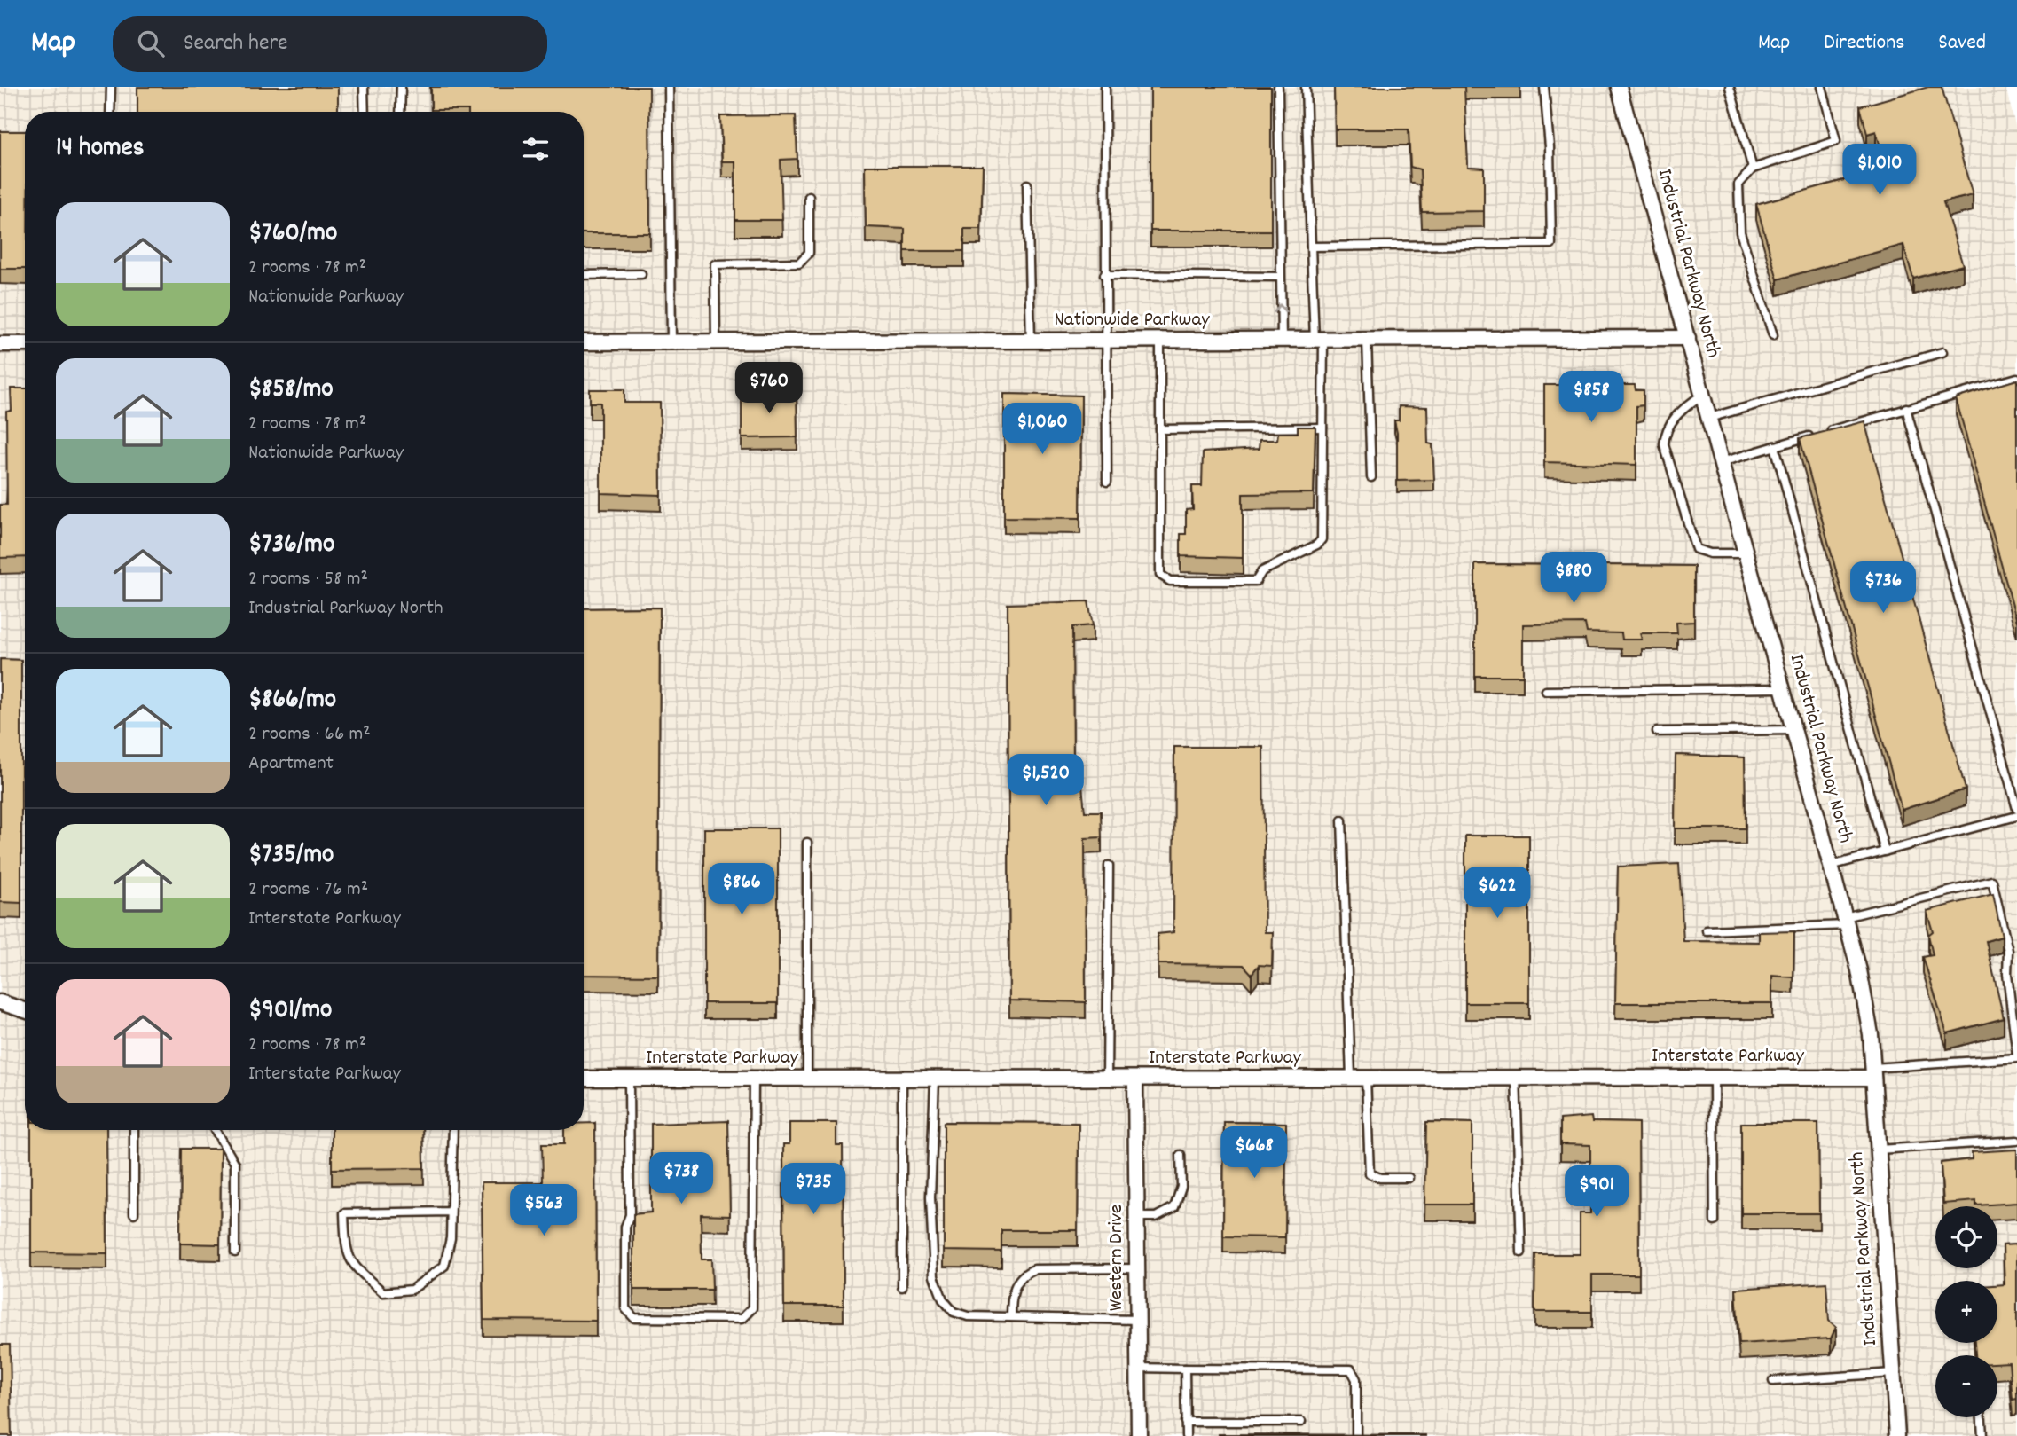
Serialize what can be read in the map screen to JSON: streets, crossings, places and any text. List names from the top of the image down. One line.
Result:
{"streets":{"street":["Industrial Parkway North","Nationwide Parkway","Interstate Parkway","Western Drive"]},"crossings":[["Industrial Parkway North","Nationwide Parkway"],["Industrial Parkway North","Interstate Parkway"],["Interstate Parkway","Western Drive"]],"page":{"header":"Map","search":"Search here","nav":["Map","Directions","Saved"],"heading":"14 homes","price":["$1,010","$760","$858","$1,060","$880","$736","$1,520","$866","$622","$668","$738","$735","$901","$563"],"list":[{"name":"$760/mo","note":"2 rooms · 78 m² · Nationwide Parkway"},{"name":"$858/mo","note":"2 rooms · 78 m² · Nationwide Parkway"},{"name":"$736/mo","note":"2 rooms · 58 m² · Industrial Parkway North"},{"name":"$866/mo","note":"2 rooms · 66 m² · Apartment"},{"name":"$735/mo","note":"2 rooms · 76 m² · Interstate Parkway"},{"name":"$901/mo","note":"2 rooms · 78 m² · Interstate Parkway"}],"map_buttons":["+","−"]}}
